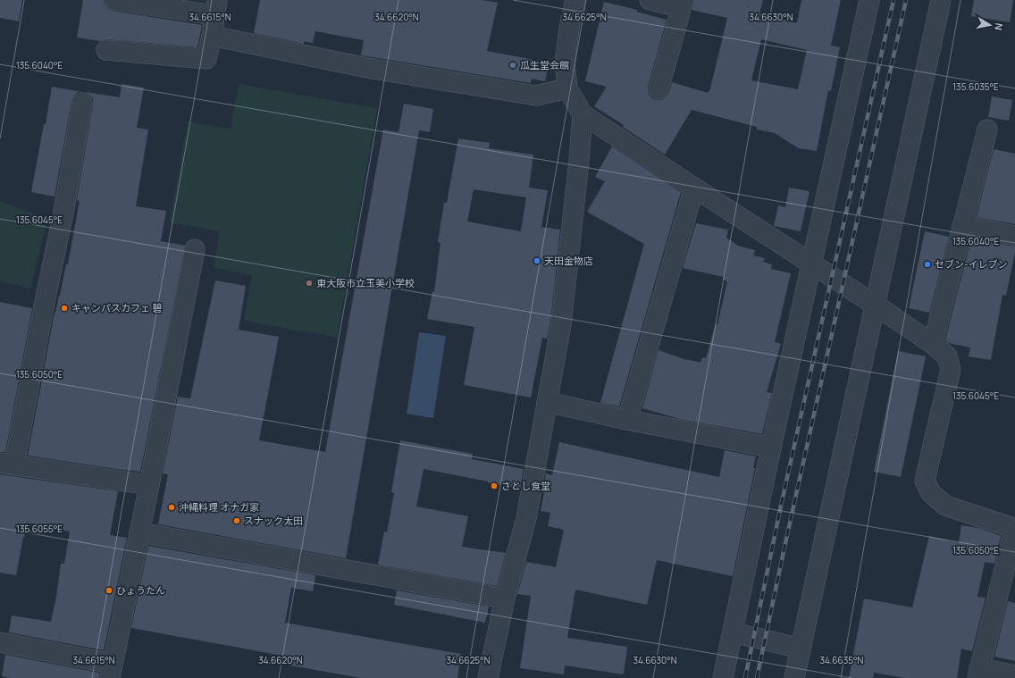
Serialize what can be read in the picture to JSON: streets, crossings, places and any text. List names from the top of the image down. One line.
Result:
{"places":["瓜生堂会館","天田金物店","セブン-イレブン","東大阪市立玉美小学校","キャンパスカフェ 碧","さとし食堂","沖縄料理 オナガ家","スナック太田","ひょうたん"],"north":"right","coordinates":["34.6615°N","34.6620°N","34.6625°N","34.6630°N","135.6040°E","135.6035°E","135.6045°E","135.6050°E","135.6055°E","34.6635°N"]}
